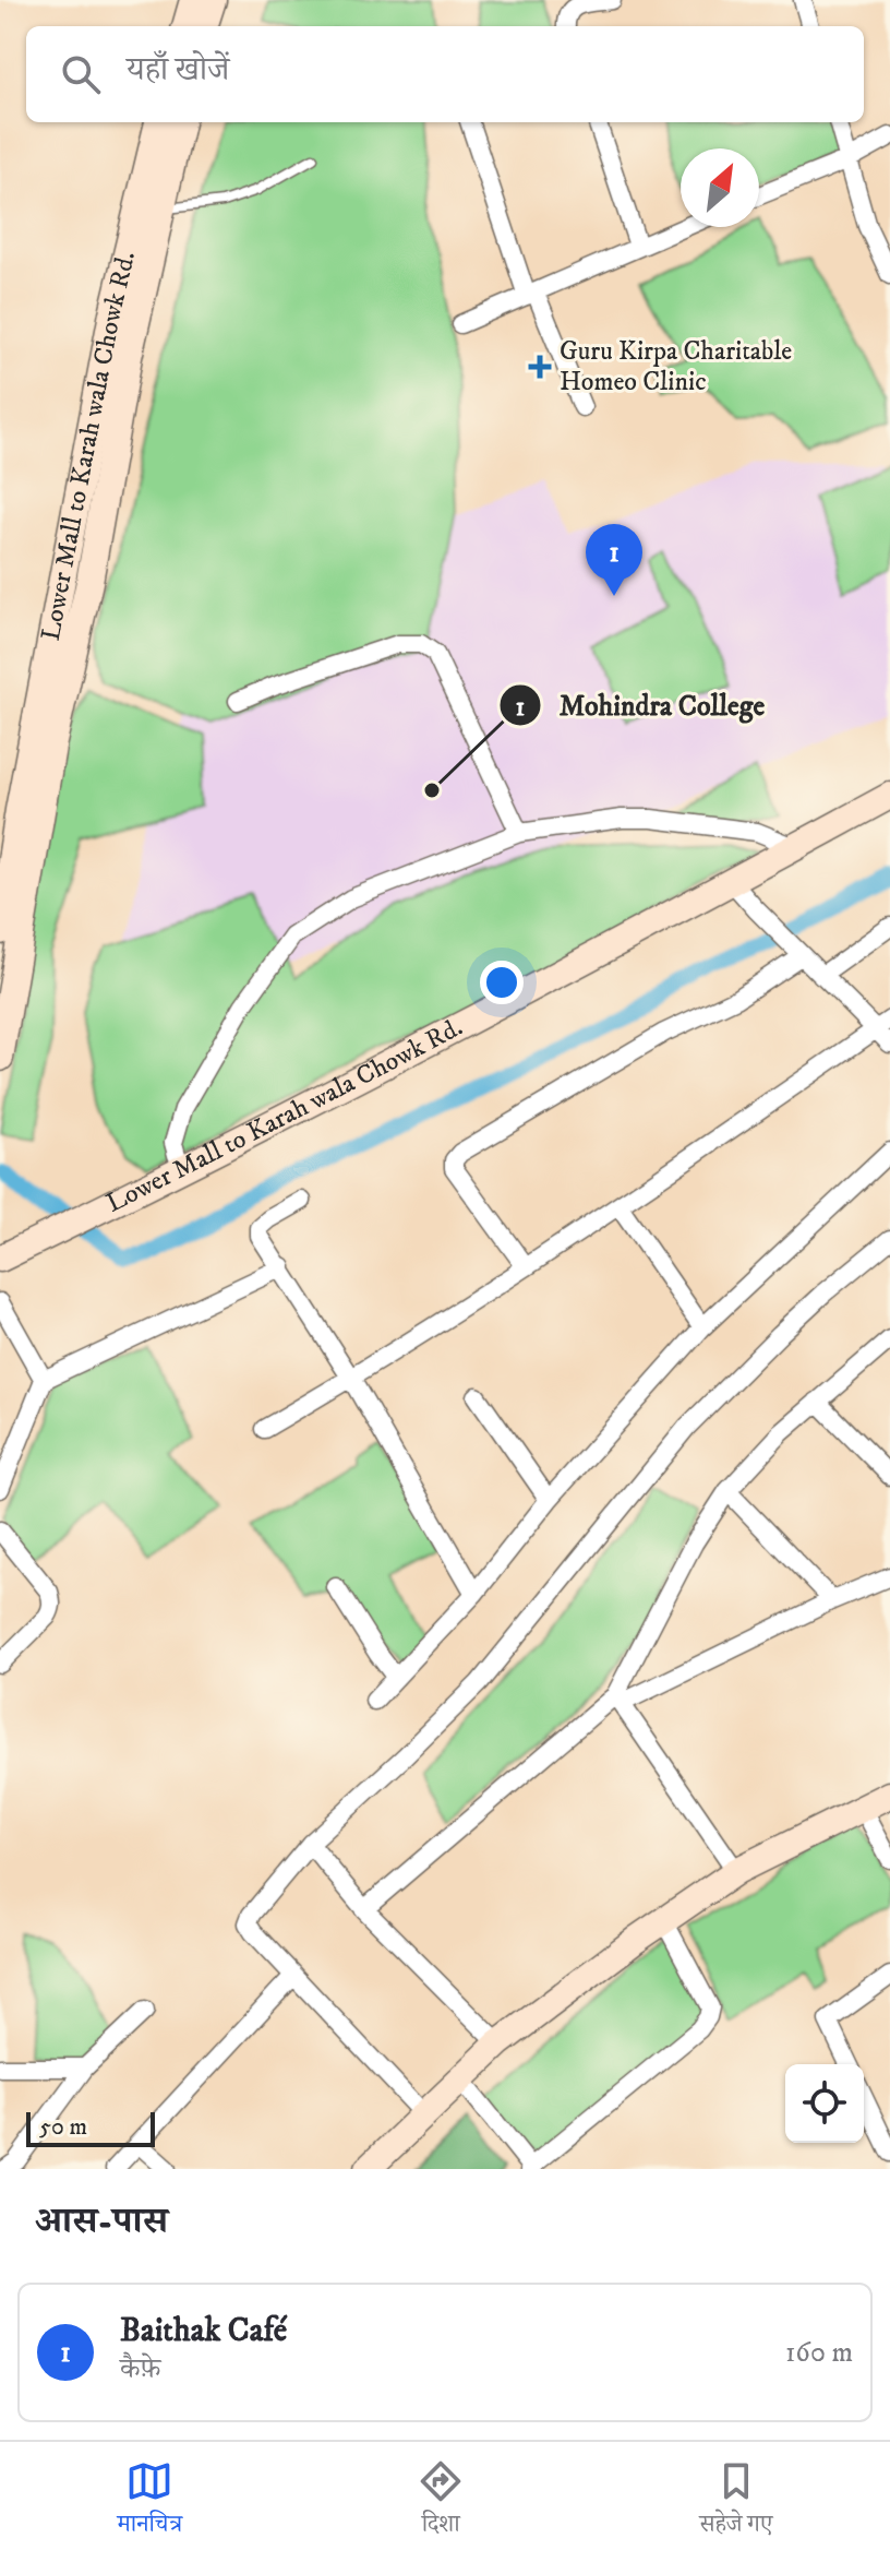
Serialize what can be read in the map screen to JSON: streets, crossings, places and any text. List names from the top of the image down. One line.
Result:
{"streets":{"main road":["Lower Mall to Karah wala Chowk Rd."]},"places":{"health":["Guru Kirpa Charitable Homeo Clinic"],"other":["Mohindra College"]},"scale_bar":"50 m","north":"top right","page":{"search":"यहाँ खोजें","pins":"1","scale":"50 m","heading":"आस-पास","list":[{"mark":"1","name":"Baithak Café","note":"कैफ़े","value":"160 m"}],"nav":["मानचित्र","दिशा","सहेजे गए"]}}
